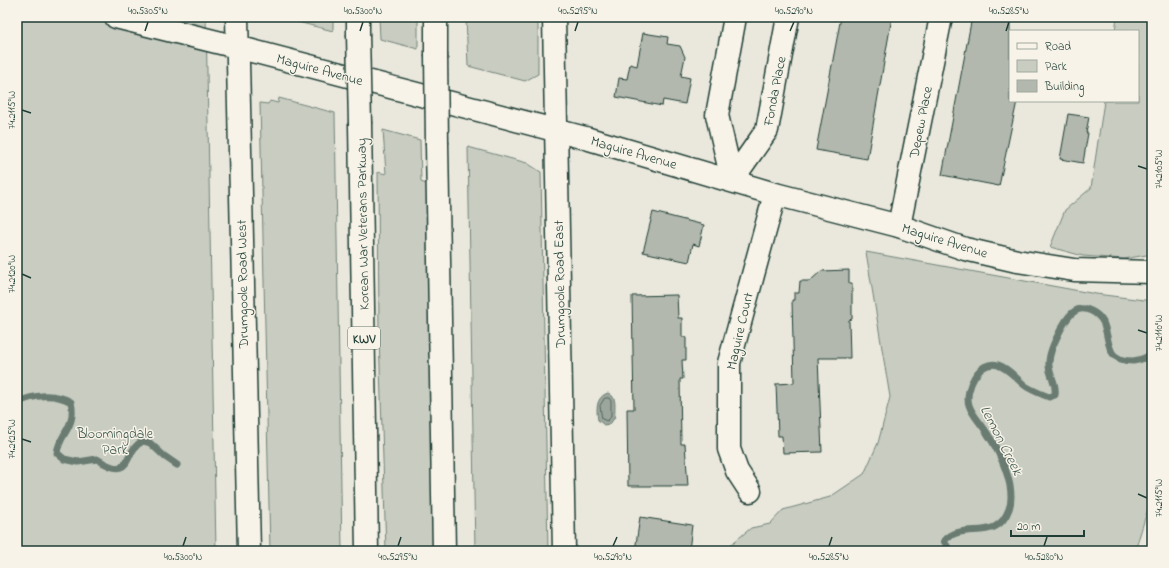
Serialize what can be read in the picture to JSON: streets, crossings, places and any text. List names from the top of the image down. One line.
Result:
{"streets":{"main road":["Maguire Avenue","Fonda Place","Depew Place","Korean War Veterans Parkway","Drumgoole Road West","Drumgoole Road East","Maguire Court","KWV"]},"crossings":[["Maguire Avenue","Fonda Place"],["Maguire Avenue","Depew Place"],["Maguire Avenue","Drumgoole Road West"],["Maguire Avenue","Drumgoole Road East"],["Maguire Avenue","Maguire Court"]],"water":["Lemon Creek"],"parks":["Bloomingdale Park"],"legend":["Road","Park","Building"],"scale_bar":"20 m","coordinates":["40.5305°N","40.5300°N","40.5295°N","40.5290°N","40.5285°N","74.2115°W","74.2105°W","74.2120°W","74.2110°W","74.2125°W","40.5280°N"]}
